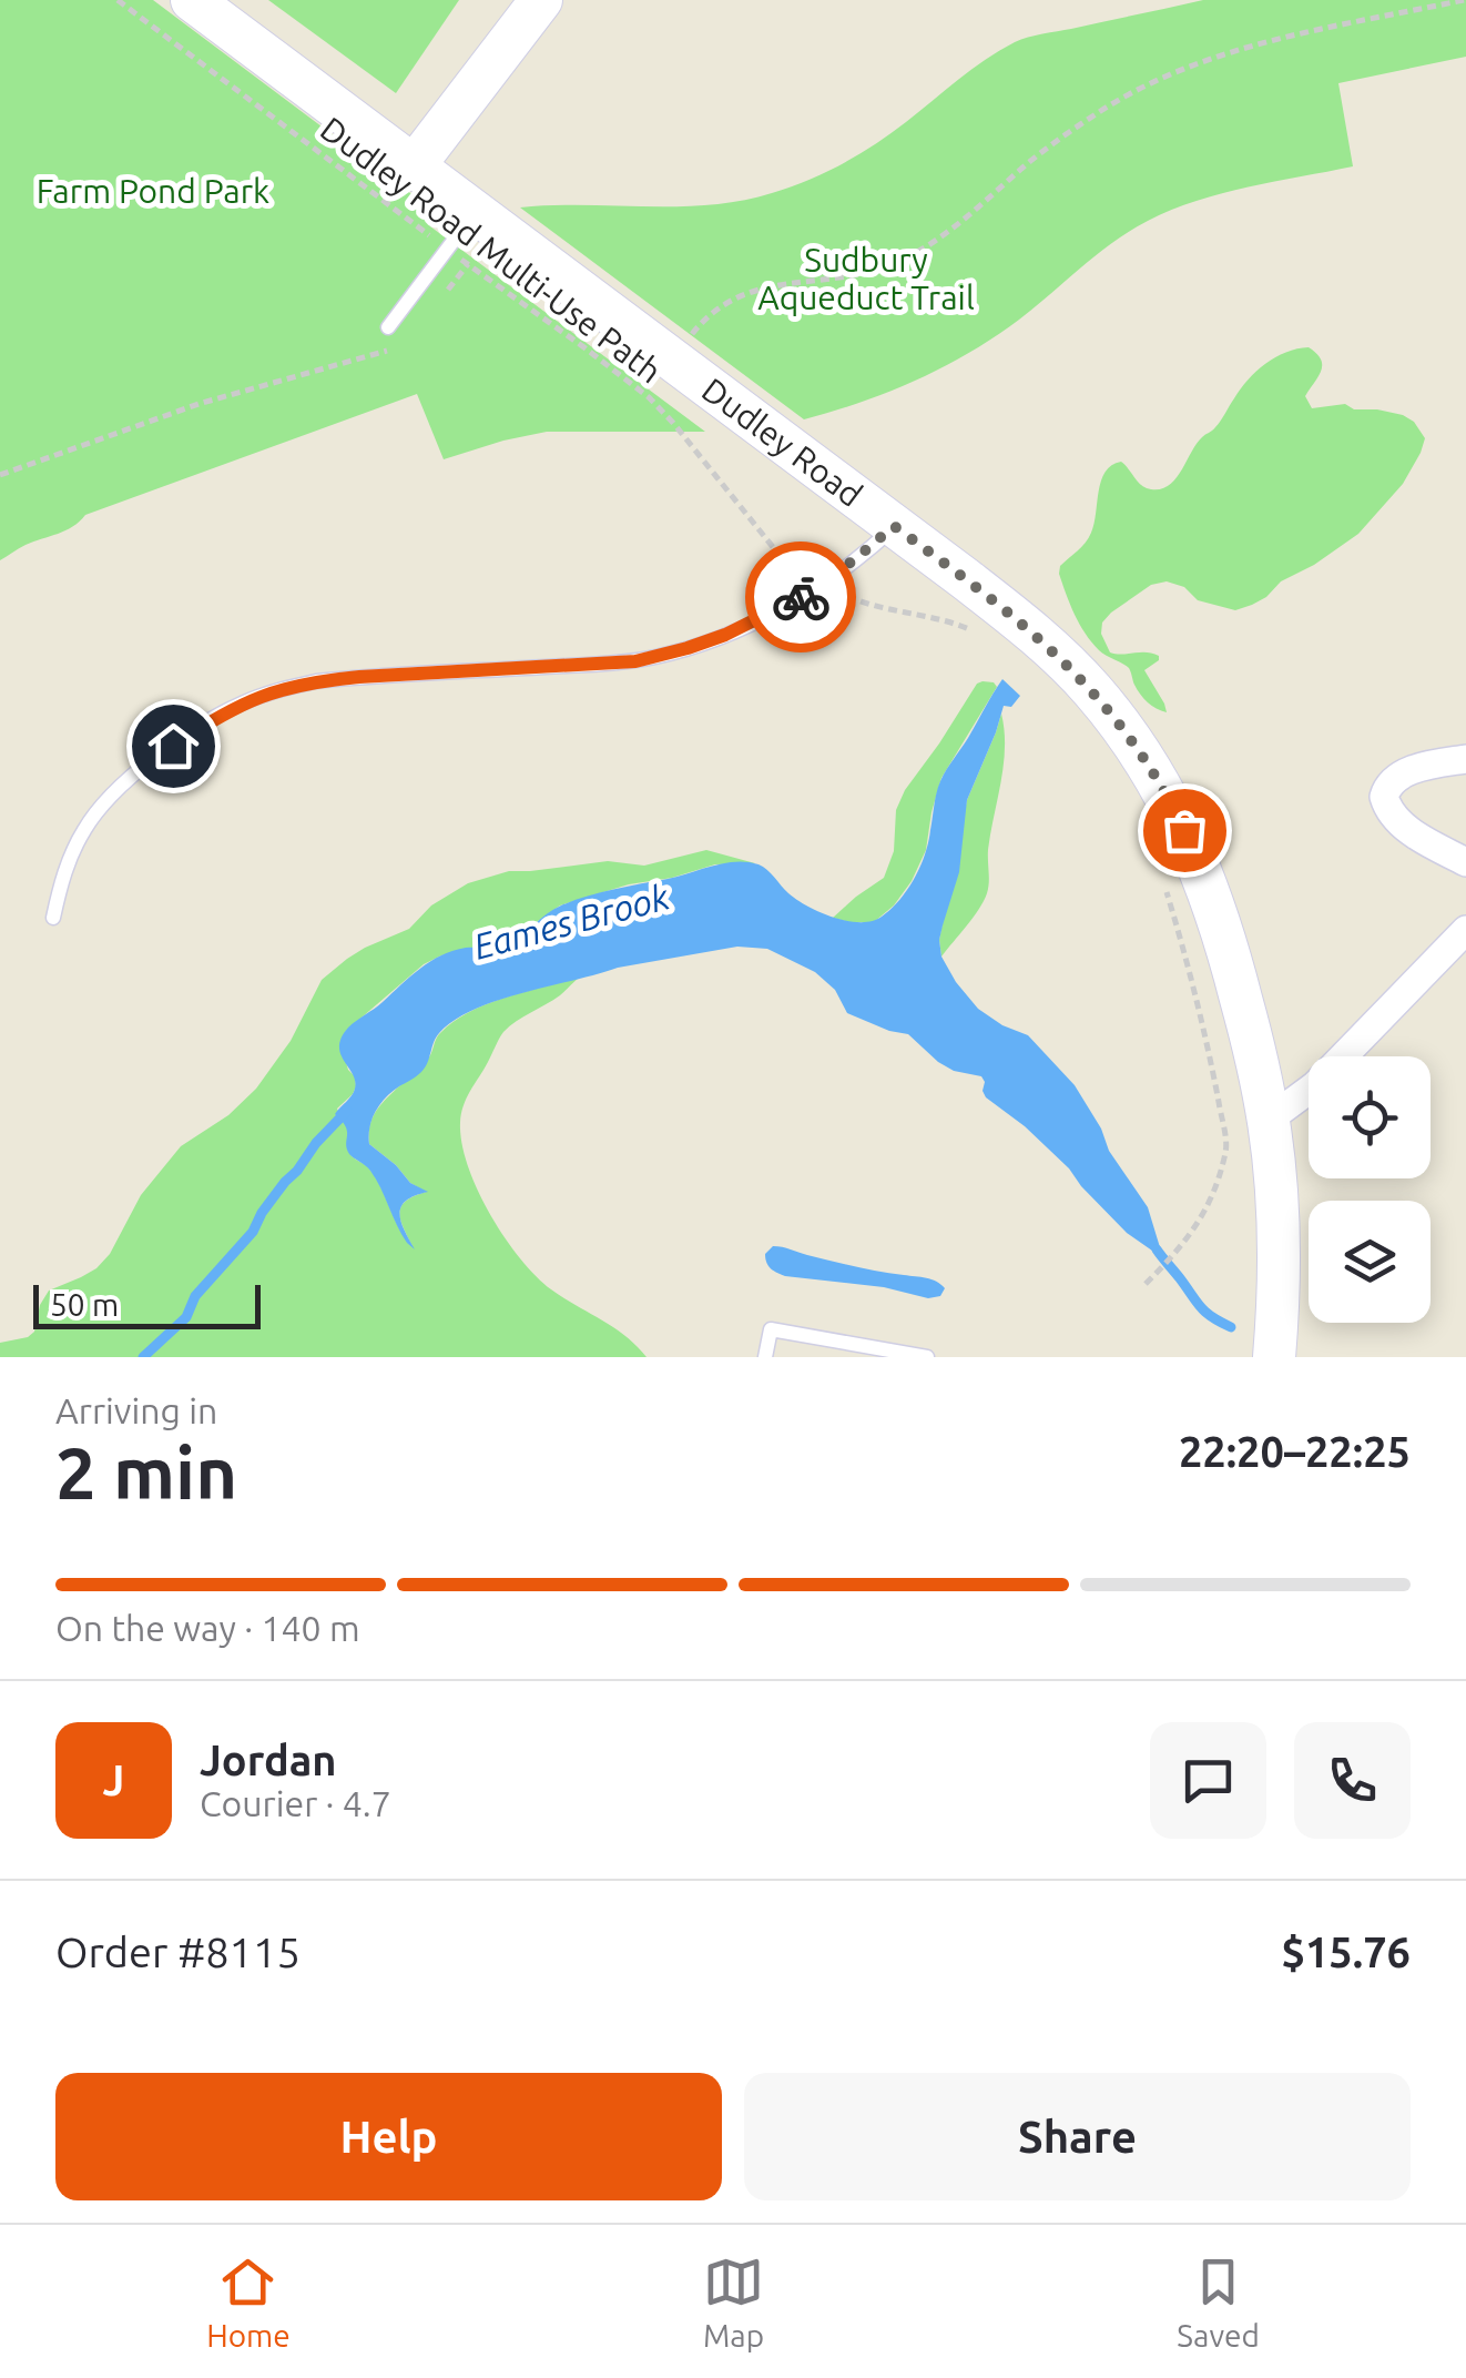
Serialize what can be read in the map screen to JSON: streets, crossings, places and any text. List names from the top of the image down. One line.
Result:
{"streets":{"street":["Dudley Road"],"path":["Dudley Road Multi-Use Path"]},"water":["Eames Brook"],"parks":["Farm Pond Park","Sudbury Aqueduct Trail"],"scale_bar":"50 m","page":{"scale":"50 m","heading":["2 min","Arriving in","22:20–22:25"],"panel":["Jordan","Courier · 4.7","Order #8115","$15.76"],"bar":"On the way · 140 m","round":"J","buttons":["Help","Share"],"tabs":["Home","Map","Saved"]}}
